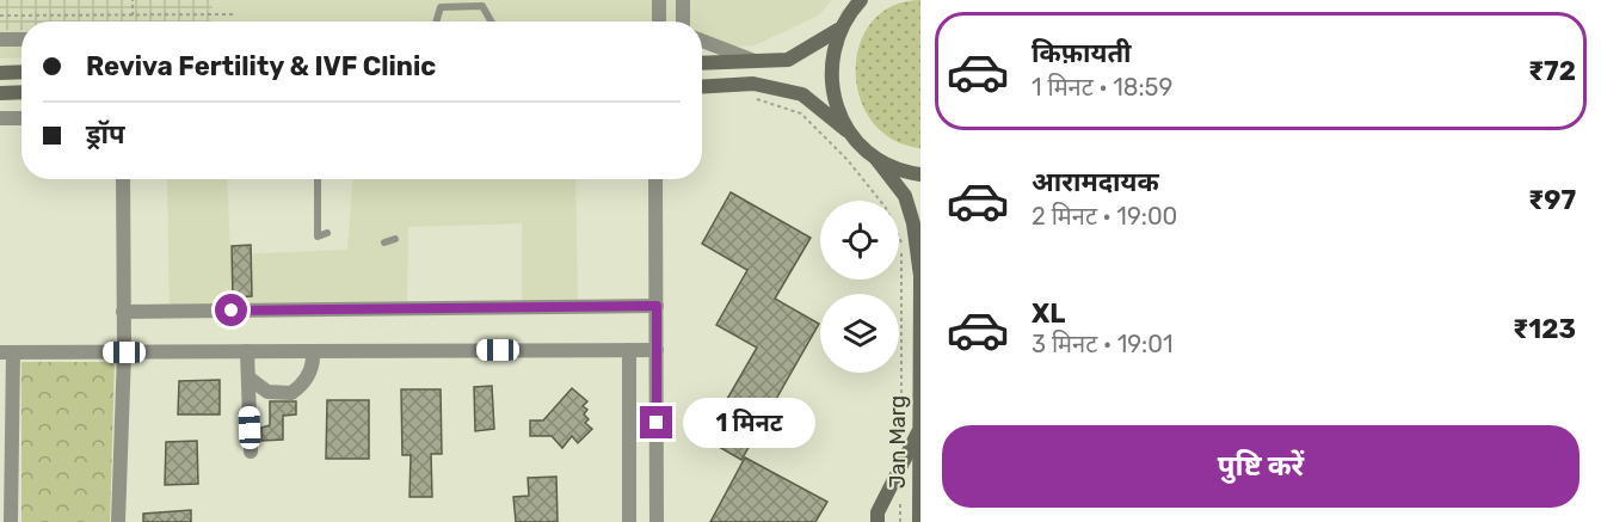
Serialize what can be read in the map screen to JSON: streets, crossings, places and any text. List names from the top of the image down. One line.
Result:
{"streets":{"main road":["Jan Marg"]},"page":{"list":[{"name":"किफ़ायती","note":"1 मिनट · 18:59","value":"₹72"},{"name":"आरामदायक","note":"2 मिनट · 19:00","value":"₹97"},{"name":"XL","note":"3 मिनट · 19:01","value":"₹123"}],"banner":["Reviva Fertility & IVF Clinic","ड्रॉप"],"bubble":"1 मिनट","buttons":"पुष्टि करें"}}
